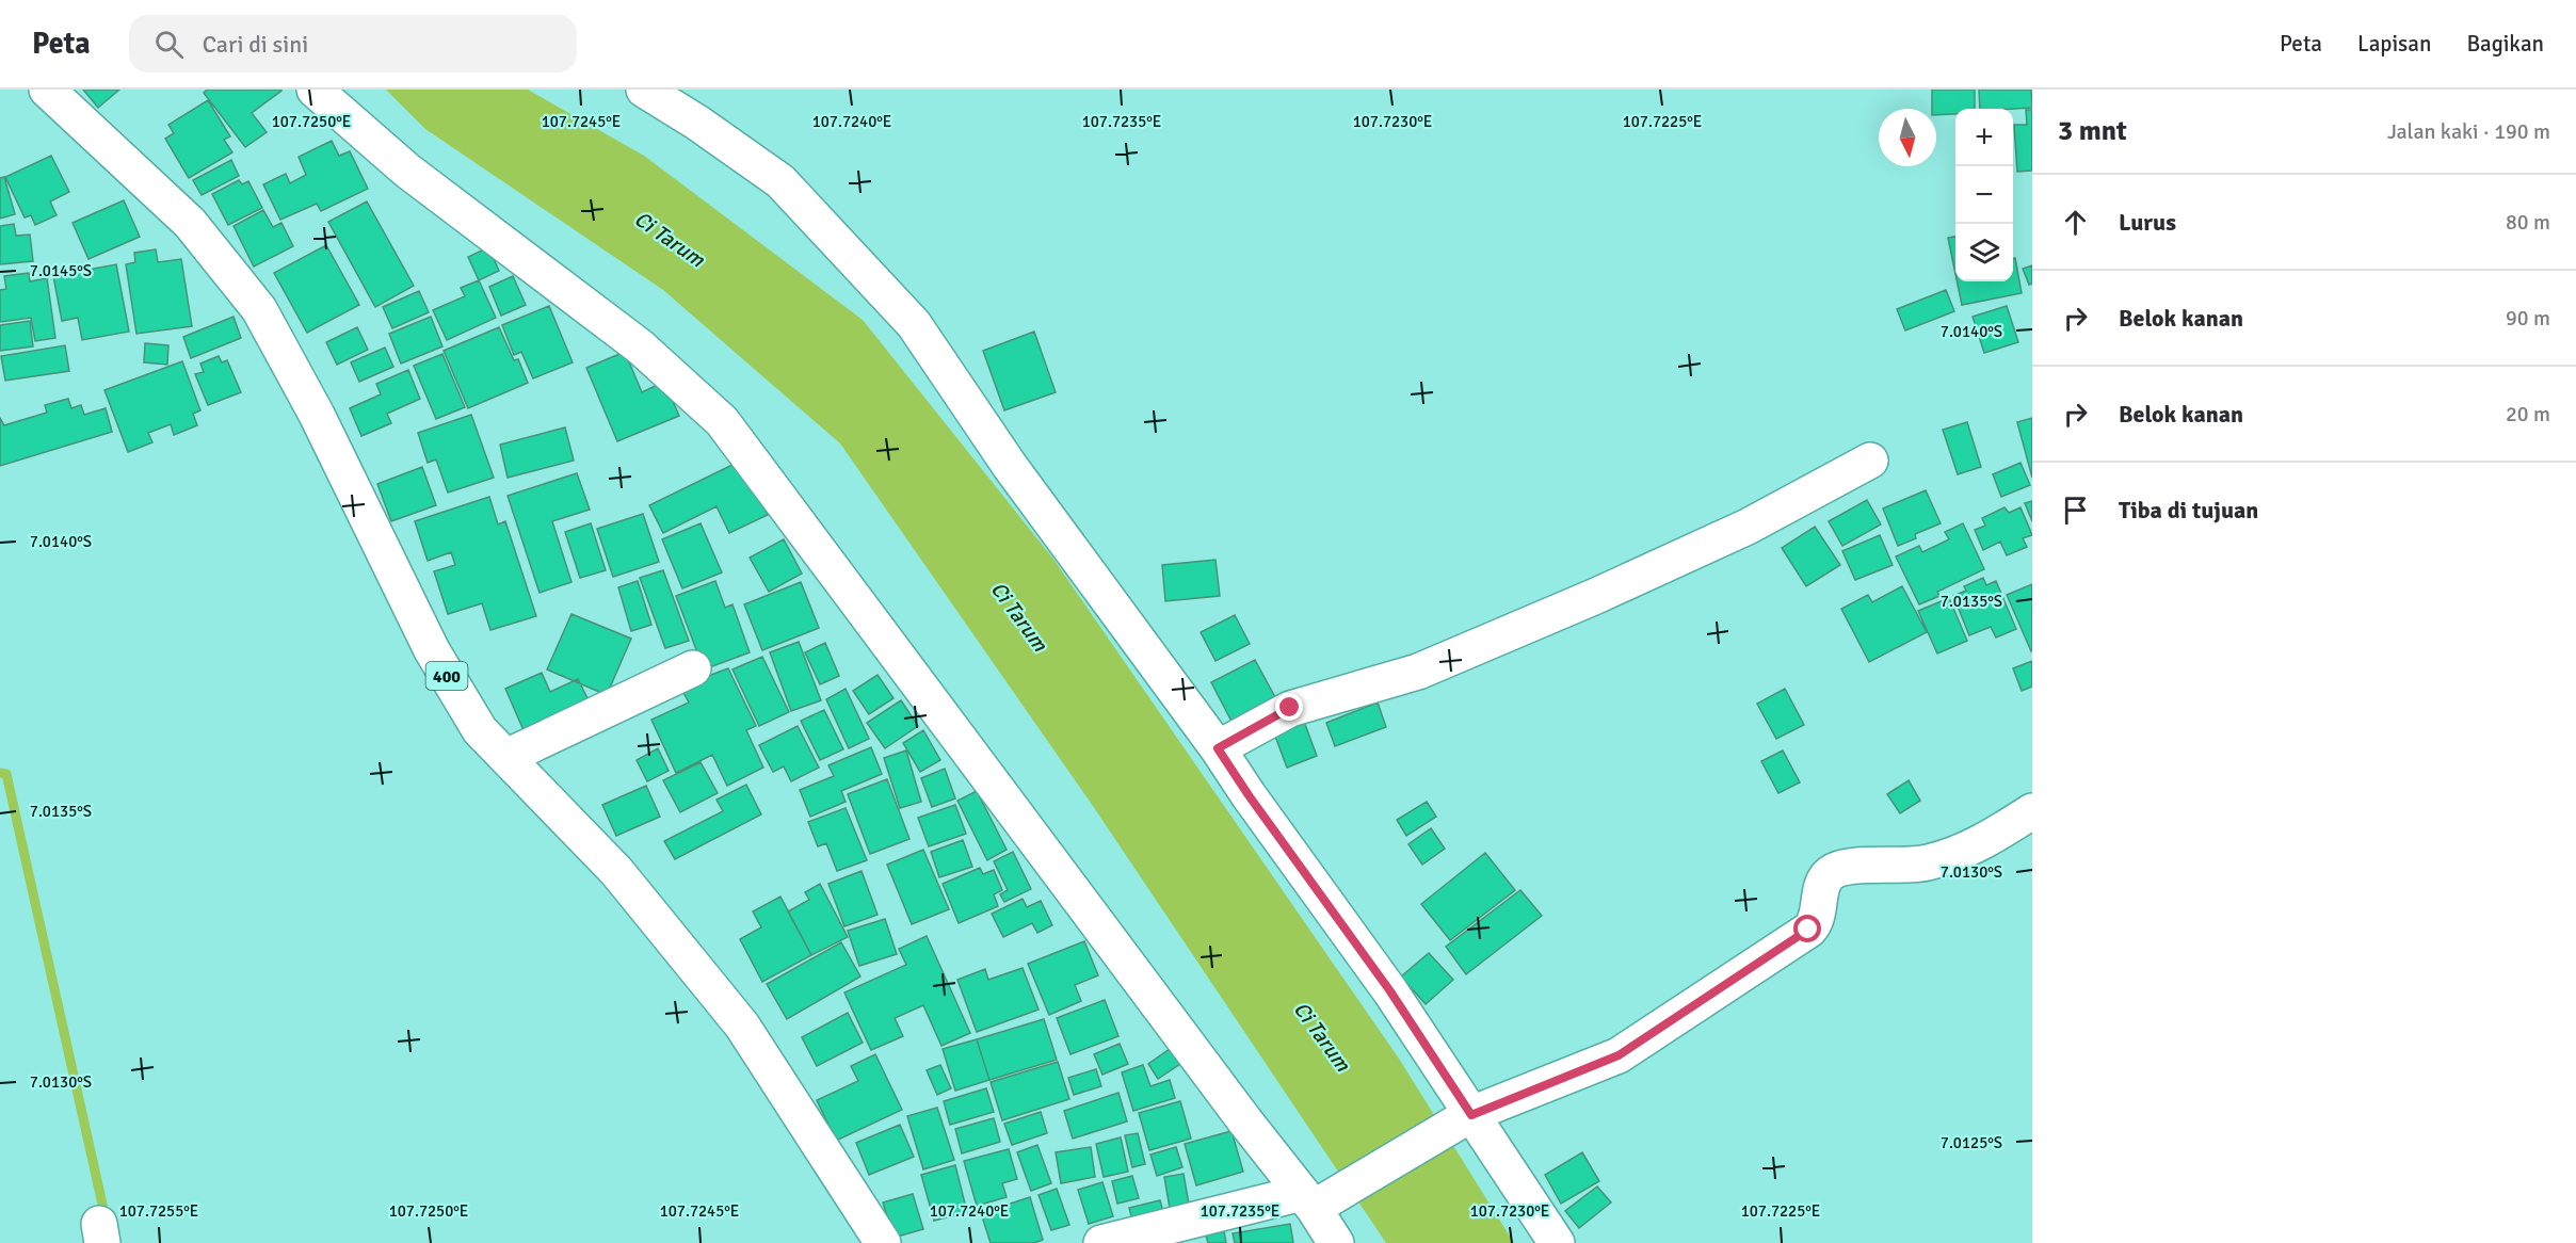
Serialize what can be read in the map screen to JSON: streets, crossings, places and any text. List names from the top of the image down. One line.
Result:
{"streets":{"street":["400"]},"water":["Ci Tarum"],"north":"bottom","page":{"header":"Peta","search":"Cari di sini","nav":["Peta","Lapisan","Bagikan"],"heading":["3 mnt","Jalan kaki · 190 m"],"map_buttons":["+","−"],"list":[["Lurus","80 m"],["Belok kanan","90 m"],["Belok kanan","20 m"],"Tiba di tujuan"]},"coordinates":["107.7250°E","107.7245°E","107.7240°E","107.7235°E","107.7230°E","107.7225°E","7.0145°S","7.0140°S","7.0135°S","7.0130°S","7.0125°S","107.7255°E"]}
